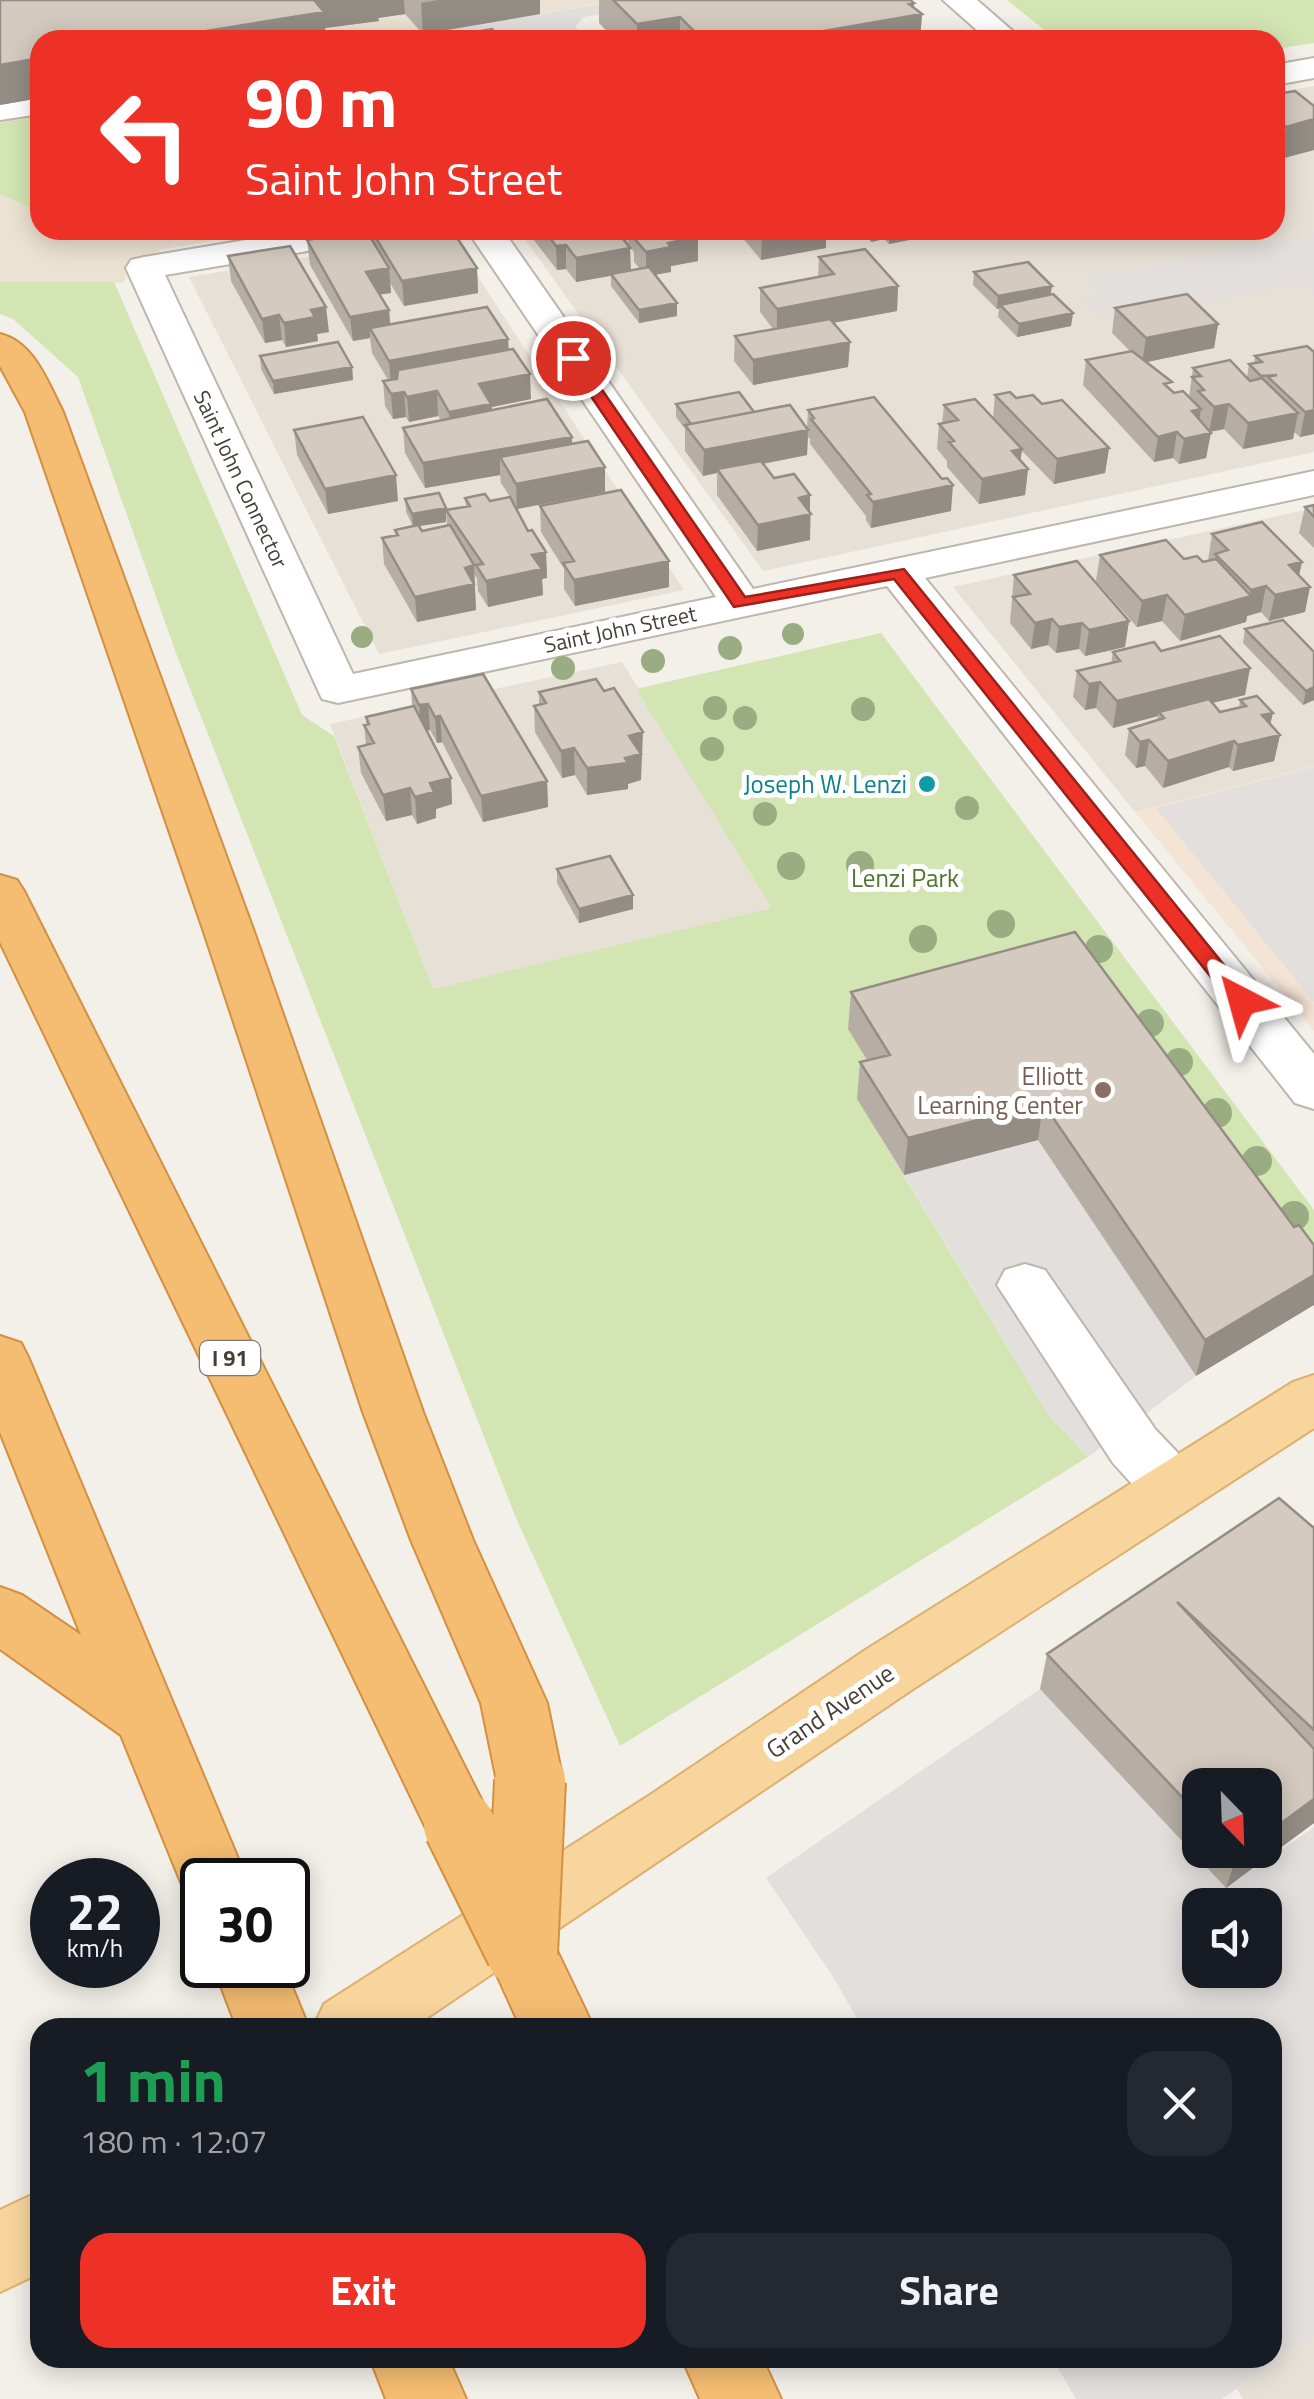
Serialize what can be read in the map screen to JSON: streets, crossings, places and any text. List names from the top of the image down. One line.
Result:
{"streets":{"highway":["I 91"],"main road":["Grand Avenue"],"street":["Saint John Connector","Saint John Street"]},"crossings":[["Saint John Connector","Saint John Street"]],"parks":["Lenzi Park"],"places":["Joseph W. Lenzi","Elliott Learning Center"],"north":"bottom right","page":{"turn":["90 m","Saint John Street"],"speed":"22 km/h","limit":"30","heading":["1 min","180 m · 12:07"],"buttons":["Exit","Share"]}}
